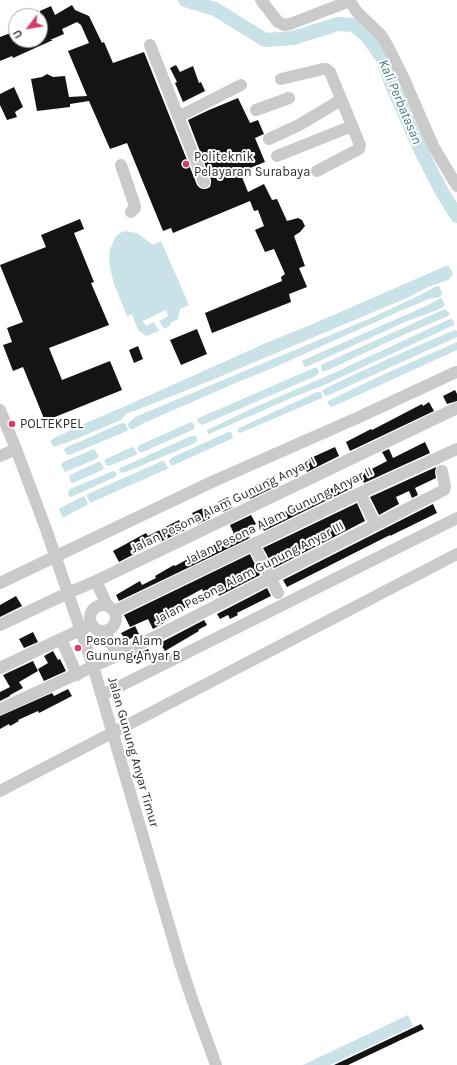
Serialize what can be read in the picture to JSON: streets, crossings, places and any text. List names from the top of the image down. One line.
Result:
{"streets":{"street":["Jalan Pesona Alam Gunung Anyar I","Jalan Pesona Alam Gunung Anyar II","Jalan Pesona Alam Gunung Anyar III","Jalan Gunung Anyar Timur"]},"crossings":[["Jalan Pesona Alam Gunung Anyar I","Jalan Gunung Anyar Timur"],["Jalan Pesona Alam Gunung Anyar III","Jalan Gunung Anyar Timur"]],"water":["Kali Perbatasan"],"places":["Politeknik Pelayaran Surabaya","POLTEKPEL","Pesona Alam Gunung Anyar B"],"north":"bottom left"}
